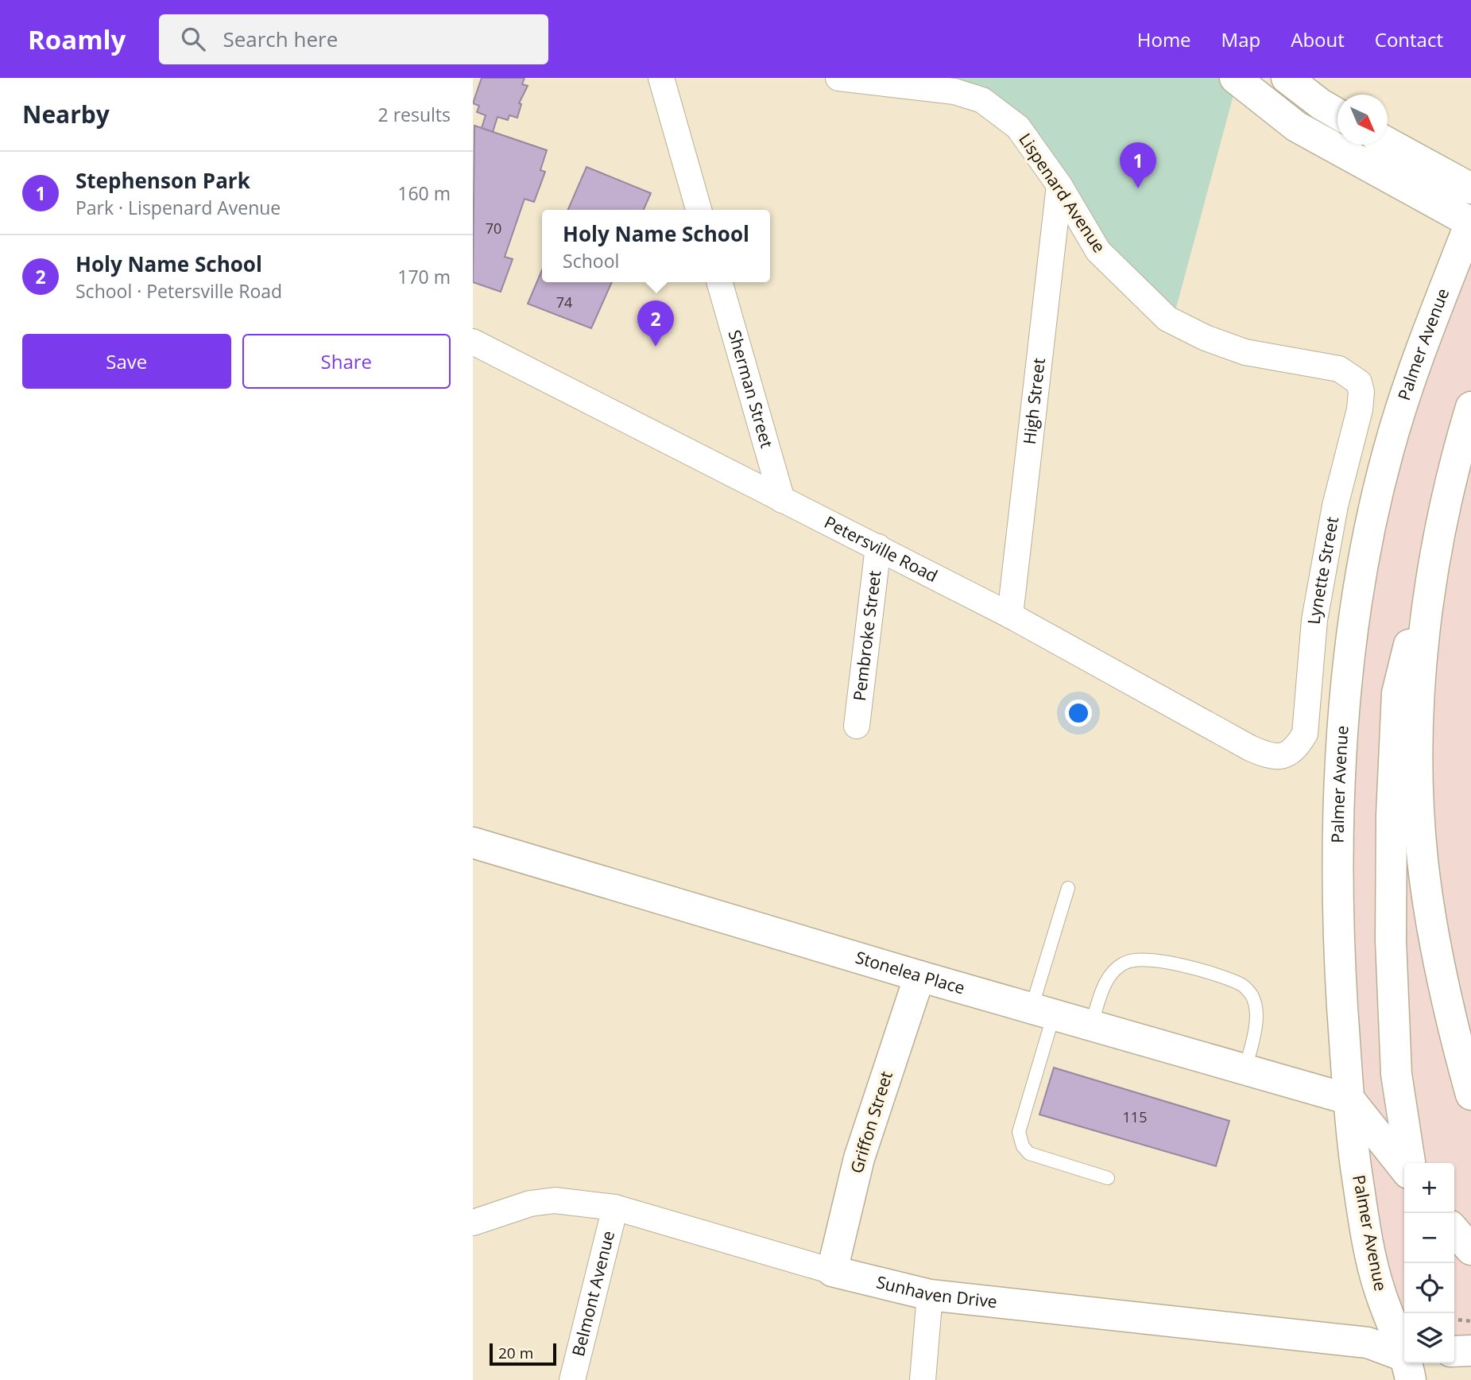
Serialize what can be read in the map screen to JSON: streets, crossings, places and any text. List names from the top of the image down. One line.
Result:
{"streets":{"street":["Lispenard Avenue","Palmer Avenue","Sherman Street","High Street","Petersville Road","Lynette Street","Pembroke Street","Stonelea Place","Griffon Street","Sunhaven Drive","Belmont Avenue"]},"crossings":[["Lispenard Avenue","High Street"],["Lispenard Avenue","Lynette Street"],["Palmer Avenue","Stonelea Place"],["Sherman Street","Petersville Road"],["High Street","Petersville Road"],["Petersville Road","Lynette Street"],["Petersville Road","Pembroke Street"],["Stonelea Place","Griffon Street"],["Griffon Street","Sunhaven Drive"],["Sunhaven Drive","Belmont Avenue"]],"house_numbers":["70","74","115"],"scale_bar":"20 m","north":"bottom right","page":{"header":"Roamly","search":"Search here","nav":["Home","Map","About","Contact"],"heading":["Nearby","2 results"],"pins":["1","2"],"list":[{"mark":"1","name":"Stephenson Park","note":"Park · Lispenard Avenue","value":"160 m"},{"mark":"2","name":"Holy Name School","note":"School · Petersville Road","value":"170 m"}],"popup":["Holy Name School","School"],"buttons":["Save","Share"],"map_buttons":["+","−"],"scale":"20 m"}}
